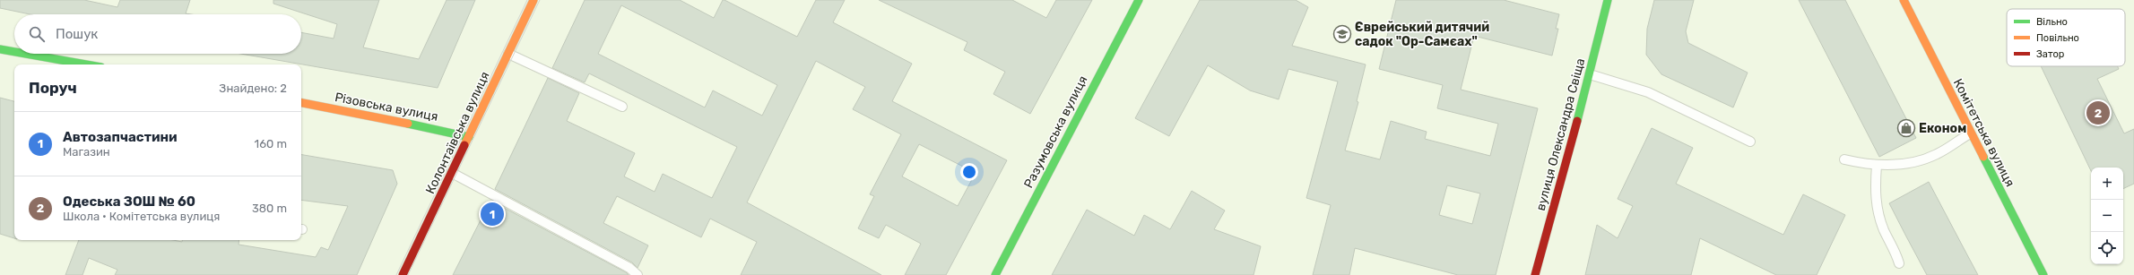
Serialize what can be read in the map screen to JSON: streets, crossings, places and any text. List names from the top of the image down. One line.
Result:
{"streets":{"street":["Різовська вулиця","Разумовська вулиця","Колонтаївська вулиця","Комітетська вулиця","вулиця Олександра Свіща"]},"crossings":[["Різовська вулиця","Колонтаївська вулиця"]],"places":{"school or university":["Єврейський дитячий садок \"Ор-Самєах\""],"shop":["Економ"]},"legend":["Вільно","Повільно","Затор"],"page":{"search":"Пошук","heading":["Поруч","Знайдено: 2"],"pins":["2","1"],"list":[{"mark":"1","name":"Автозапчастини","note":"Магазин","value":"160 m"},{"mark":"2","name":"Одеська ЗОШ № 60","note":"Школа · Комітетська вулиця","value":"380 m"}],"map_buttons":["+","−"]}}
